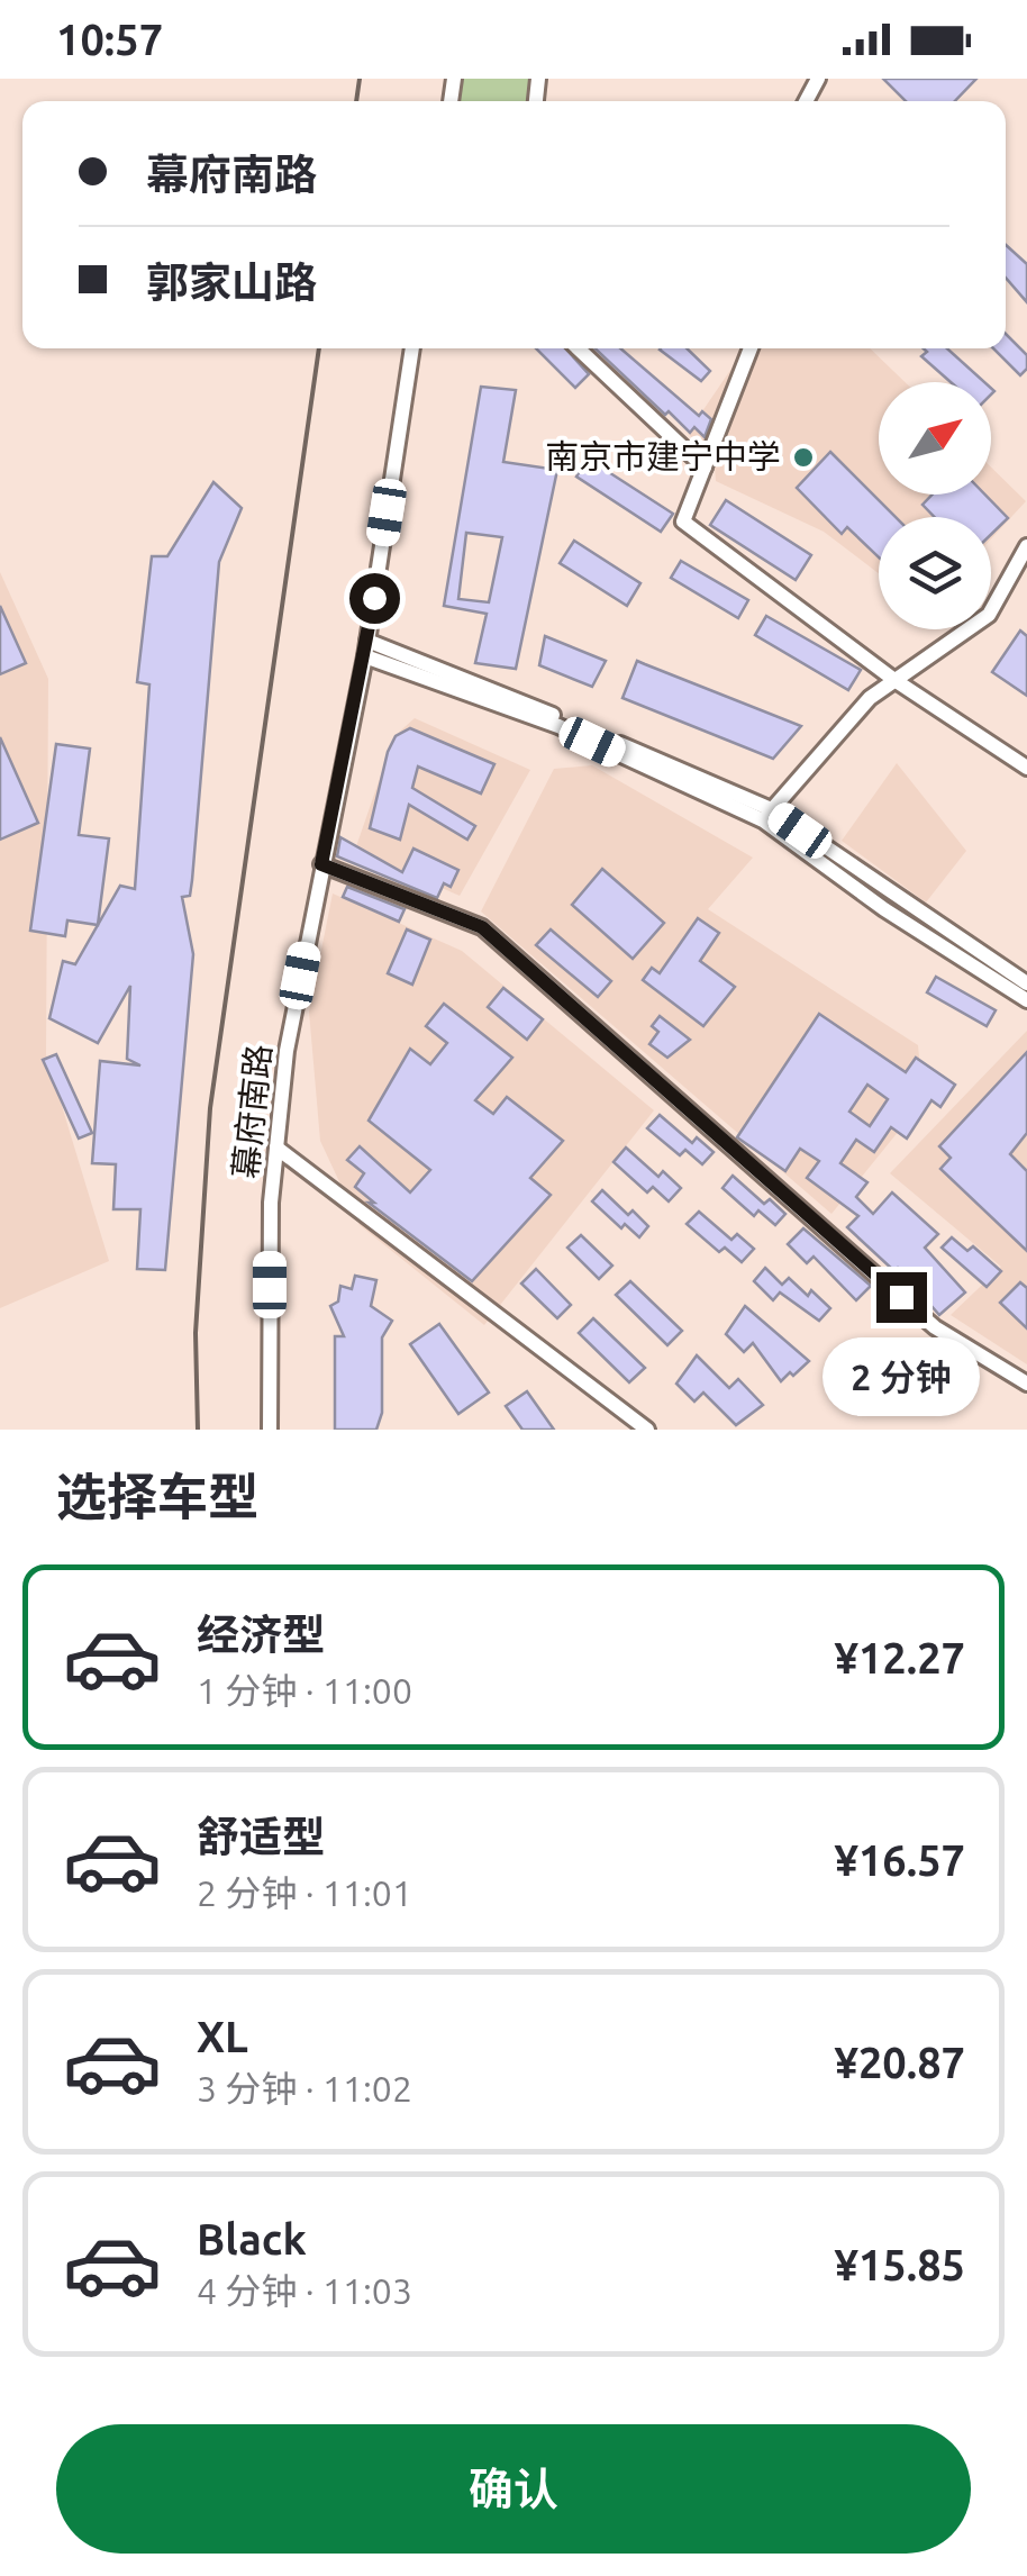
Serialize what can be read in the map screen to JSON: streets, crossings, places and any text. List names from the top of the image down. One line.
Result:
{"streets":{"street":["幕府南路"]},"places":["南京市建宁中学"],"north":"top right","page":{"status":"10:57","banner":["幕府南路","郭家山路"],"bubble":"2 分钟","heading":"选择车型","list":[{"name":"经济型","note":"1 分钟 · 11:00","value":"¥12.27"},{"name":"舒适型","note":"2 分钟 · 11:01","value":"¥16.57"},{"name":"XL","note":"3 分钟 · 11:02","value":"¥20.87"},{"name":"Black","note":"4 分钟 · 11:03","value":"¥15.85"}],"buttons":"确认"}}
